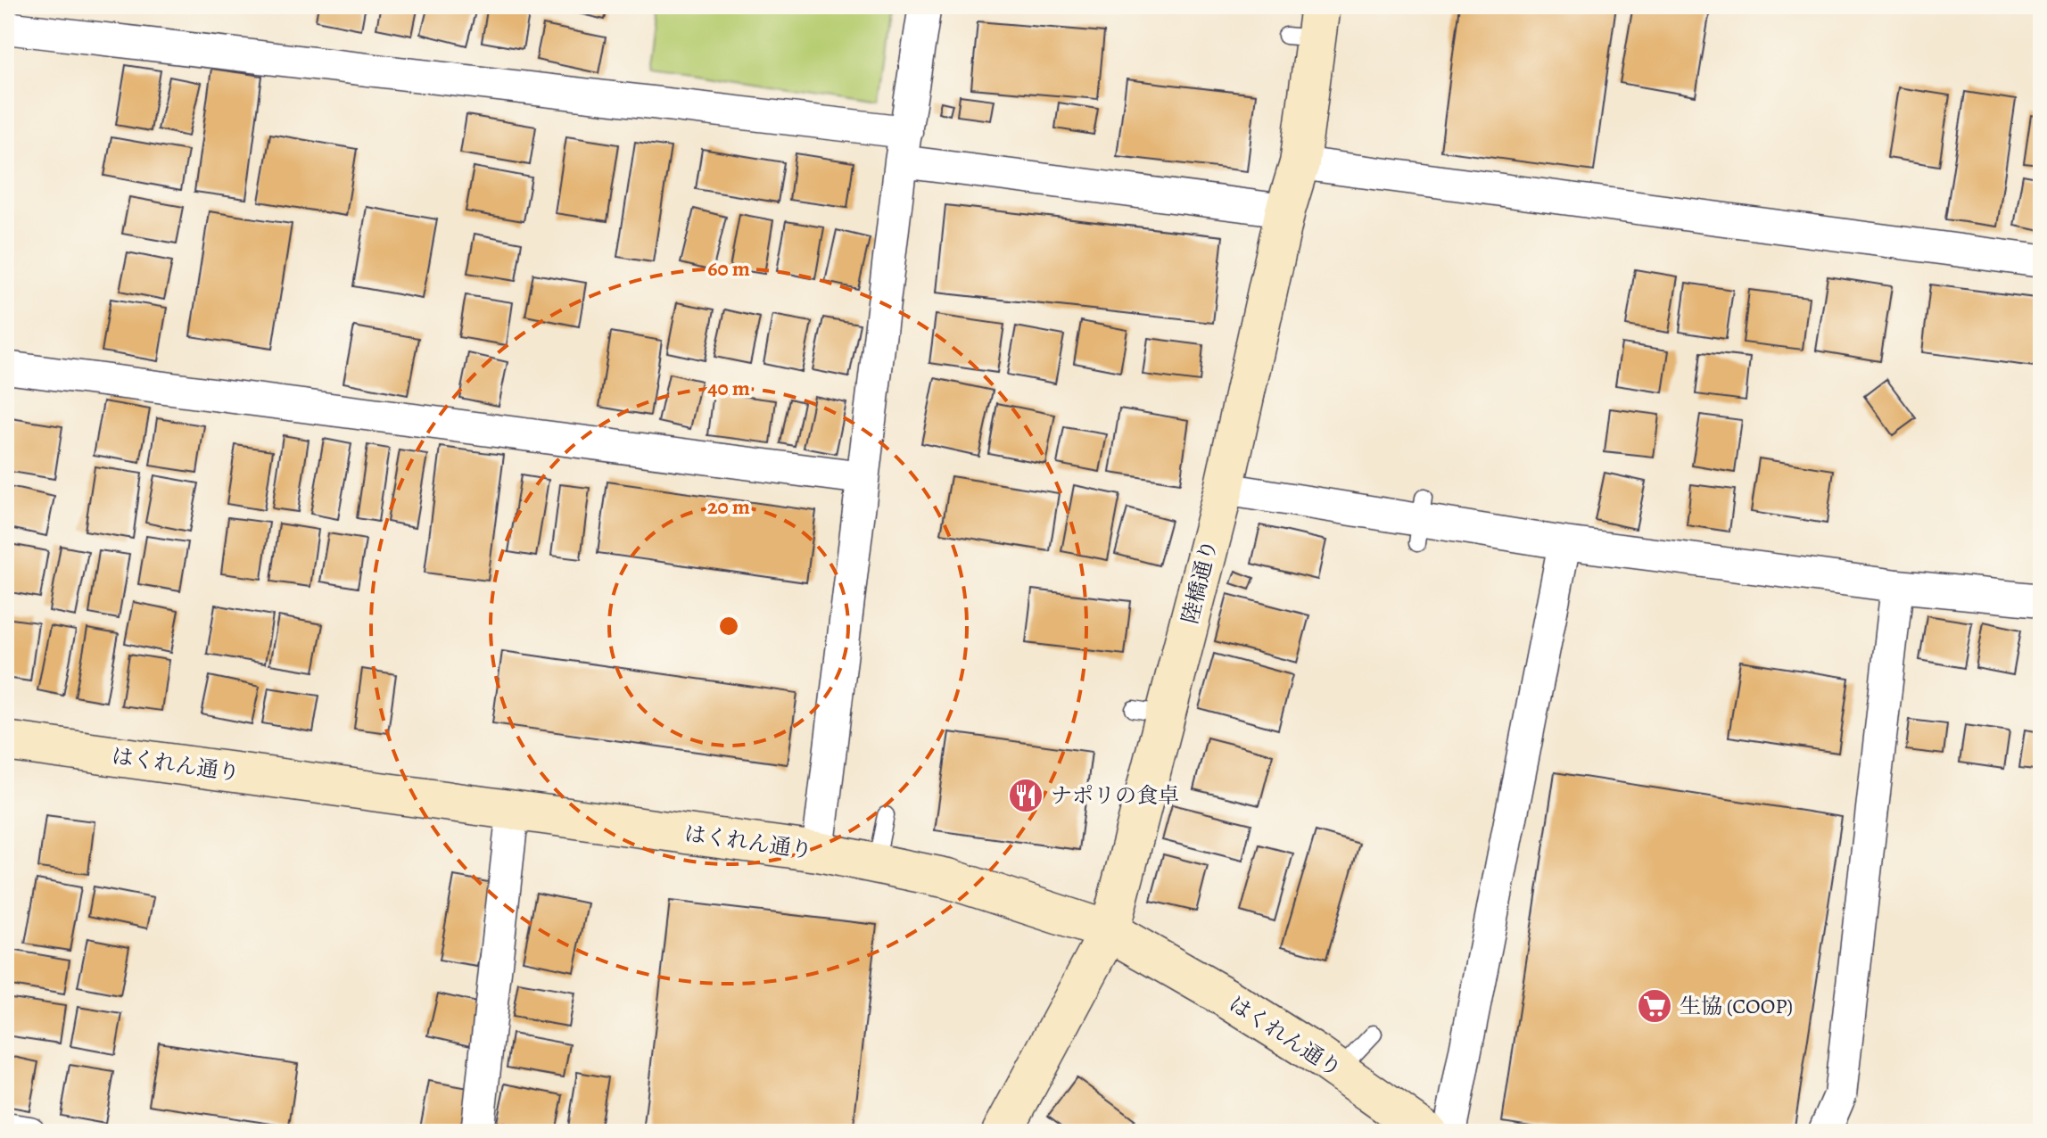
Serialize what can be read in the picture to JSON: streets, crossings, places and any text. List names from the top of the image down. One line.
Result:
{"streets":{"street":["陸橋通り","はくれん通り"]},"crossings":[["陸橋通り","はくれん通り"]],"places":{"restaurant":["ナポリの食卓"],"supermarket":["生協 (COOP)"]},"rings":["60 m","40 m","20 m"]}
